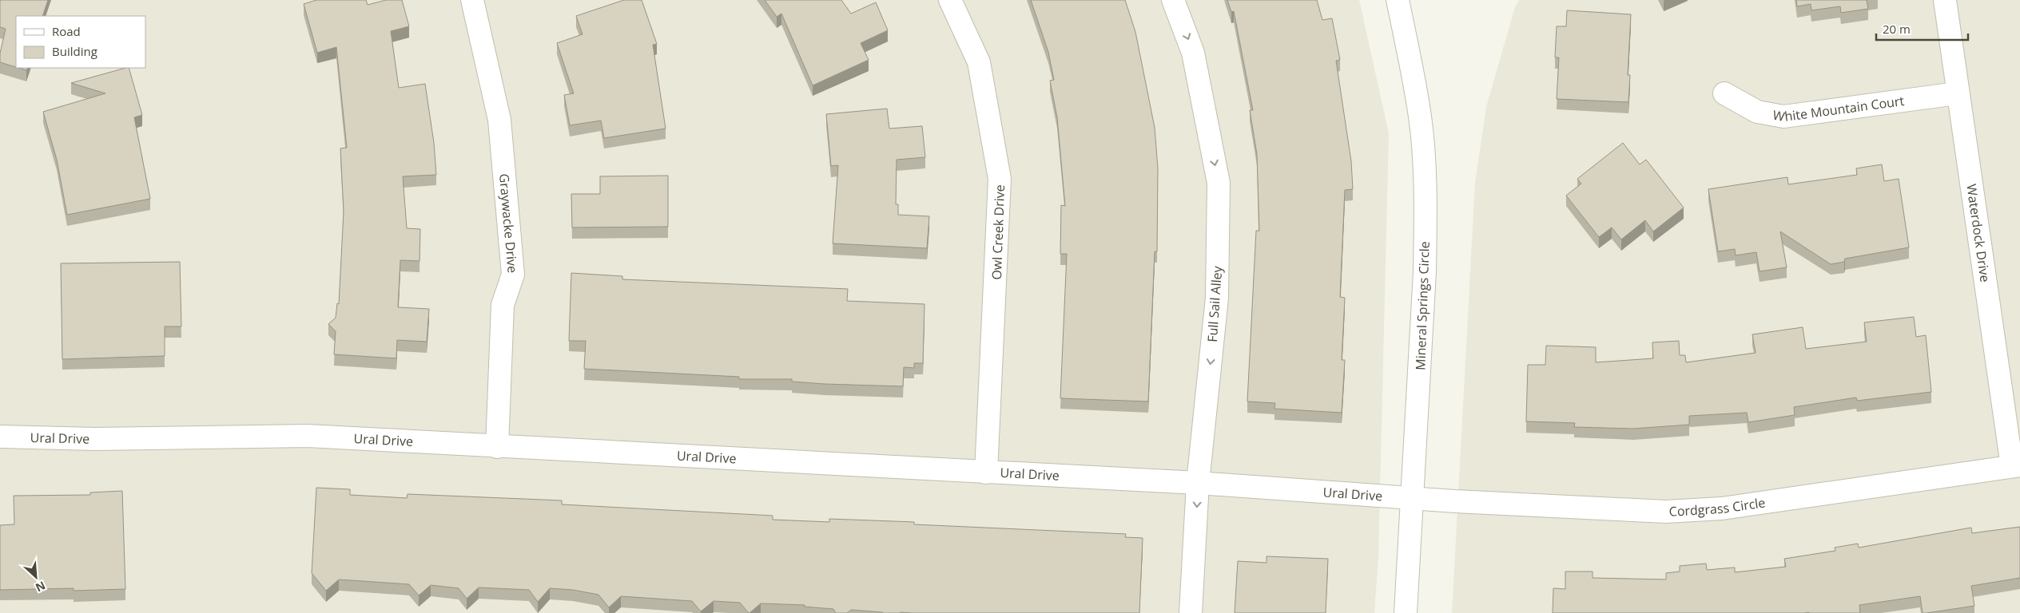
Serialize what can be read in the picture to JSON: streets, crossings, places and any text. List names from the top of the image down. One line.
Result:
{"streets":{"street":["White Mountain Court","Graywacke Drive","Owl Creek Drive","Waterdock Drive","Full Sail Alley","Mineral Springs Circle","Ural Drive","Cordgrass Circle"]},"crossings":[["White Mountain Court","Waterdock Drive"],["Graywacke Drive","Ural Drive"],["Owl Creek Drive","Ural Drive"],["Waterdock Drive","Cordgrass Circle"],["Full Sail Alley","Ural Drive"],["Mineral Springs Circle","Ural Drive"],["Mineral Springs Circle","Cordgrass Circle"],["Ural Drive","Cordgrass Circle"]],"one_way":["Full Sail Alley"],"legend":["Road","Building"],"scale_bar":"20 m","north":"bottom right"}
